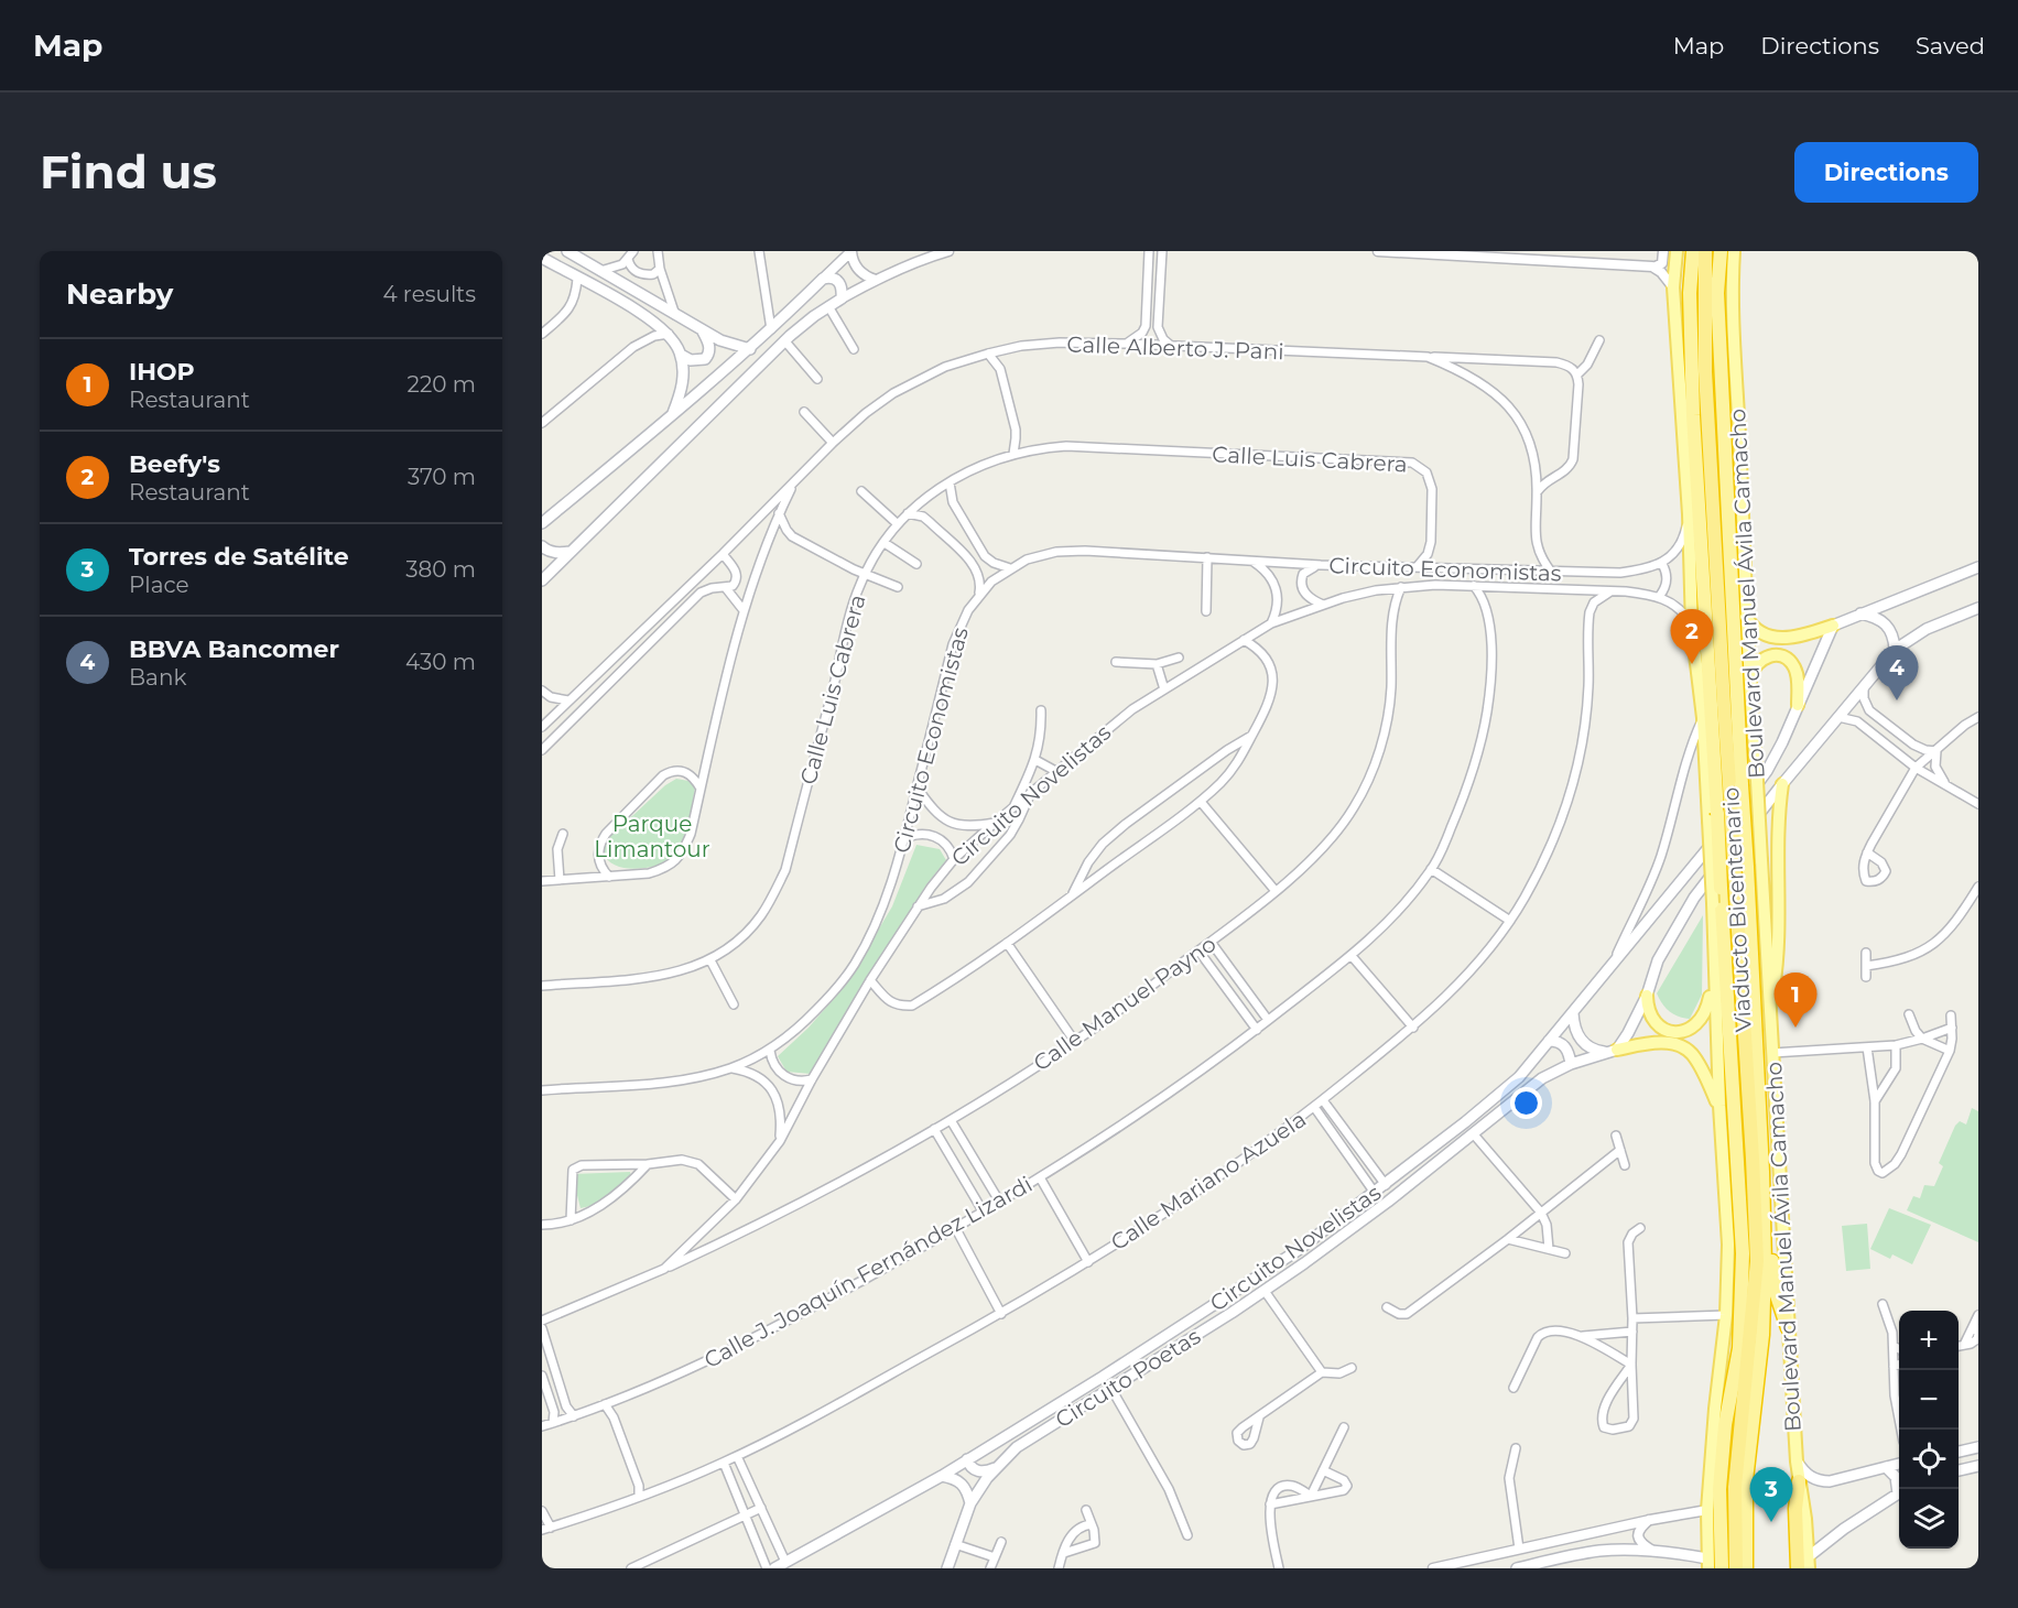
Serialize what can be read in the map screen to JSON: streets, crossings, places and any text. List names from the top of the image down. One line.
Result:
{"streets":{"highway":["Boulevard Manuel Ávila Camacho","Viaducto Bicentenario"],"main road":["Circuito Novelistas","Circuito Poetas"],"street":["Calle Alberto J. Pani","Calle Luis Cabrera","Circuito Economistas","Calle Manuel Payno","Calle Mariano Azuela","Calle J. Joaquín Fernández Lizardi"]},"crossings":[["Calle Alberto J. Pani","Circuito Economistas"],["Calle Luis Cabrera","Circuito Economistas"],["Boulevard Manuel Ávila Camacho","Circuito Novelistas"],["Circuito Novelistas","Calle Manuel Payno"],["Circuito Novelistas","Calle Mariano Azuela"],["Circuito Novelistas","Calle J. Joaquín Fernández Lizardi"]],"parks":["Parque Limantour"],"page":{"header":"Map","nav":["Map","Directions","Saved"],"buttons":"Directions","title":"Find us","heading":["Nearby","4 results"],"list":[{"mark":"1","name":"IHOP","note":"Restaurant","value":"220 m"},{"mark":"2","name":"Beefy's","note":"Restaurant","value":"370 m"},{"mark":"3","name":"Torres de Satélite","note":"Place","value":"380 m"},{"mark":"4","name":"BBVA Bancomer","note":"Bank","value":"430 m"}],"pins":["2","4","1","3"],"map_buttons":["+","−"]}}
